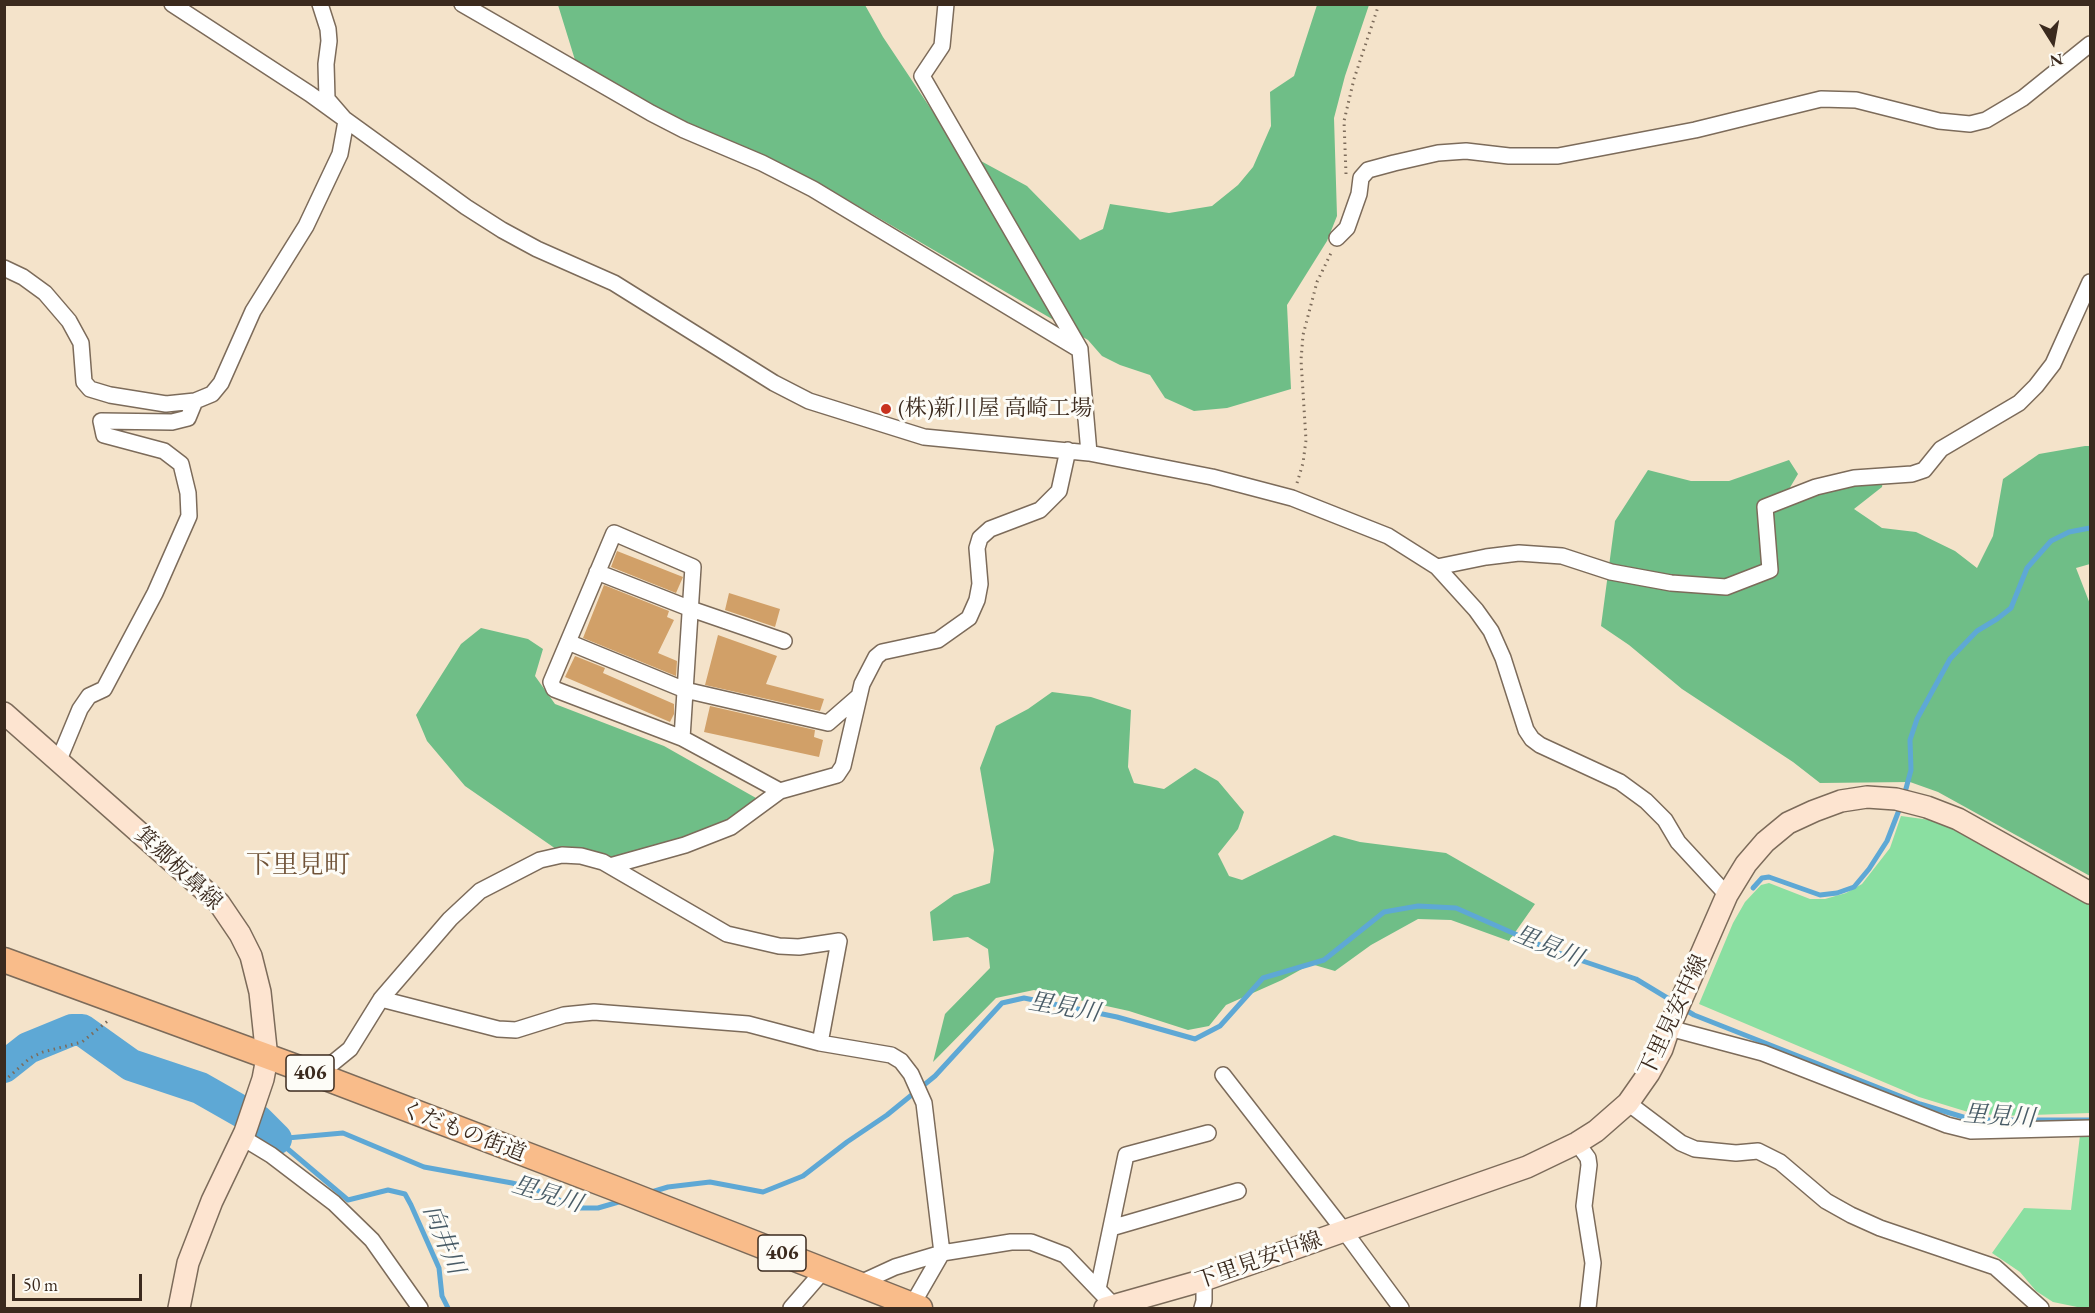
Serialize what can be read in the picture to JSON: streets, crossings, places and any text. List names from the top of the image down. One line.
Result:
{"streets":{"highway":["406","くだもの街道"],"main road":["箕郷板鼻線","下里見安中線"]},"crossings":[["箕郷板鼻線","くだもの街道"]],"districts":["下里見町"],"water":["里見川","向井川"],"places":["(株)新川屋 高崎工場"],"scale_bar":"50 m","north":"bottom"}
